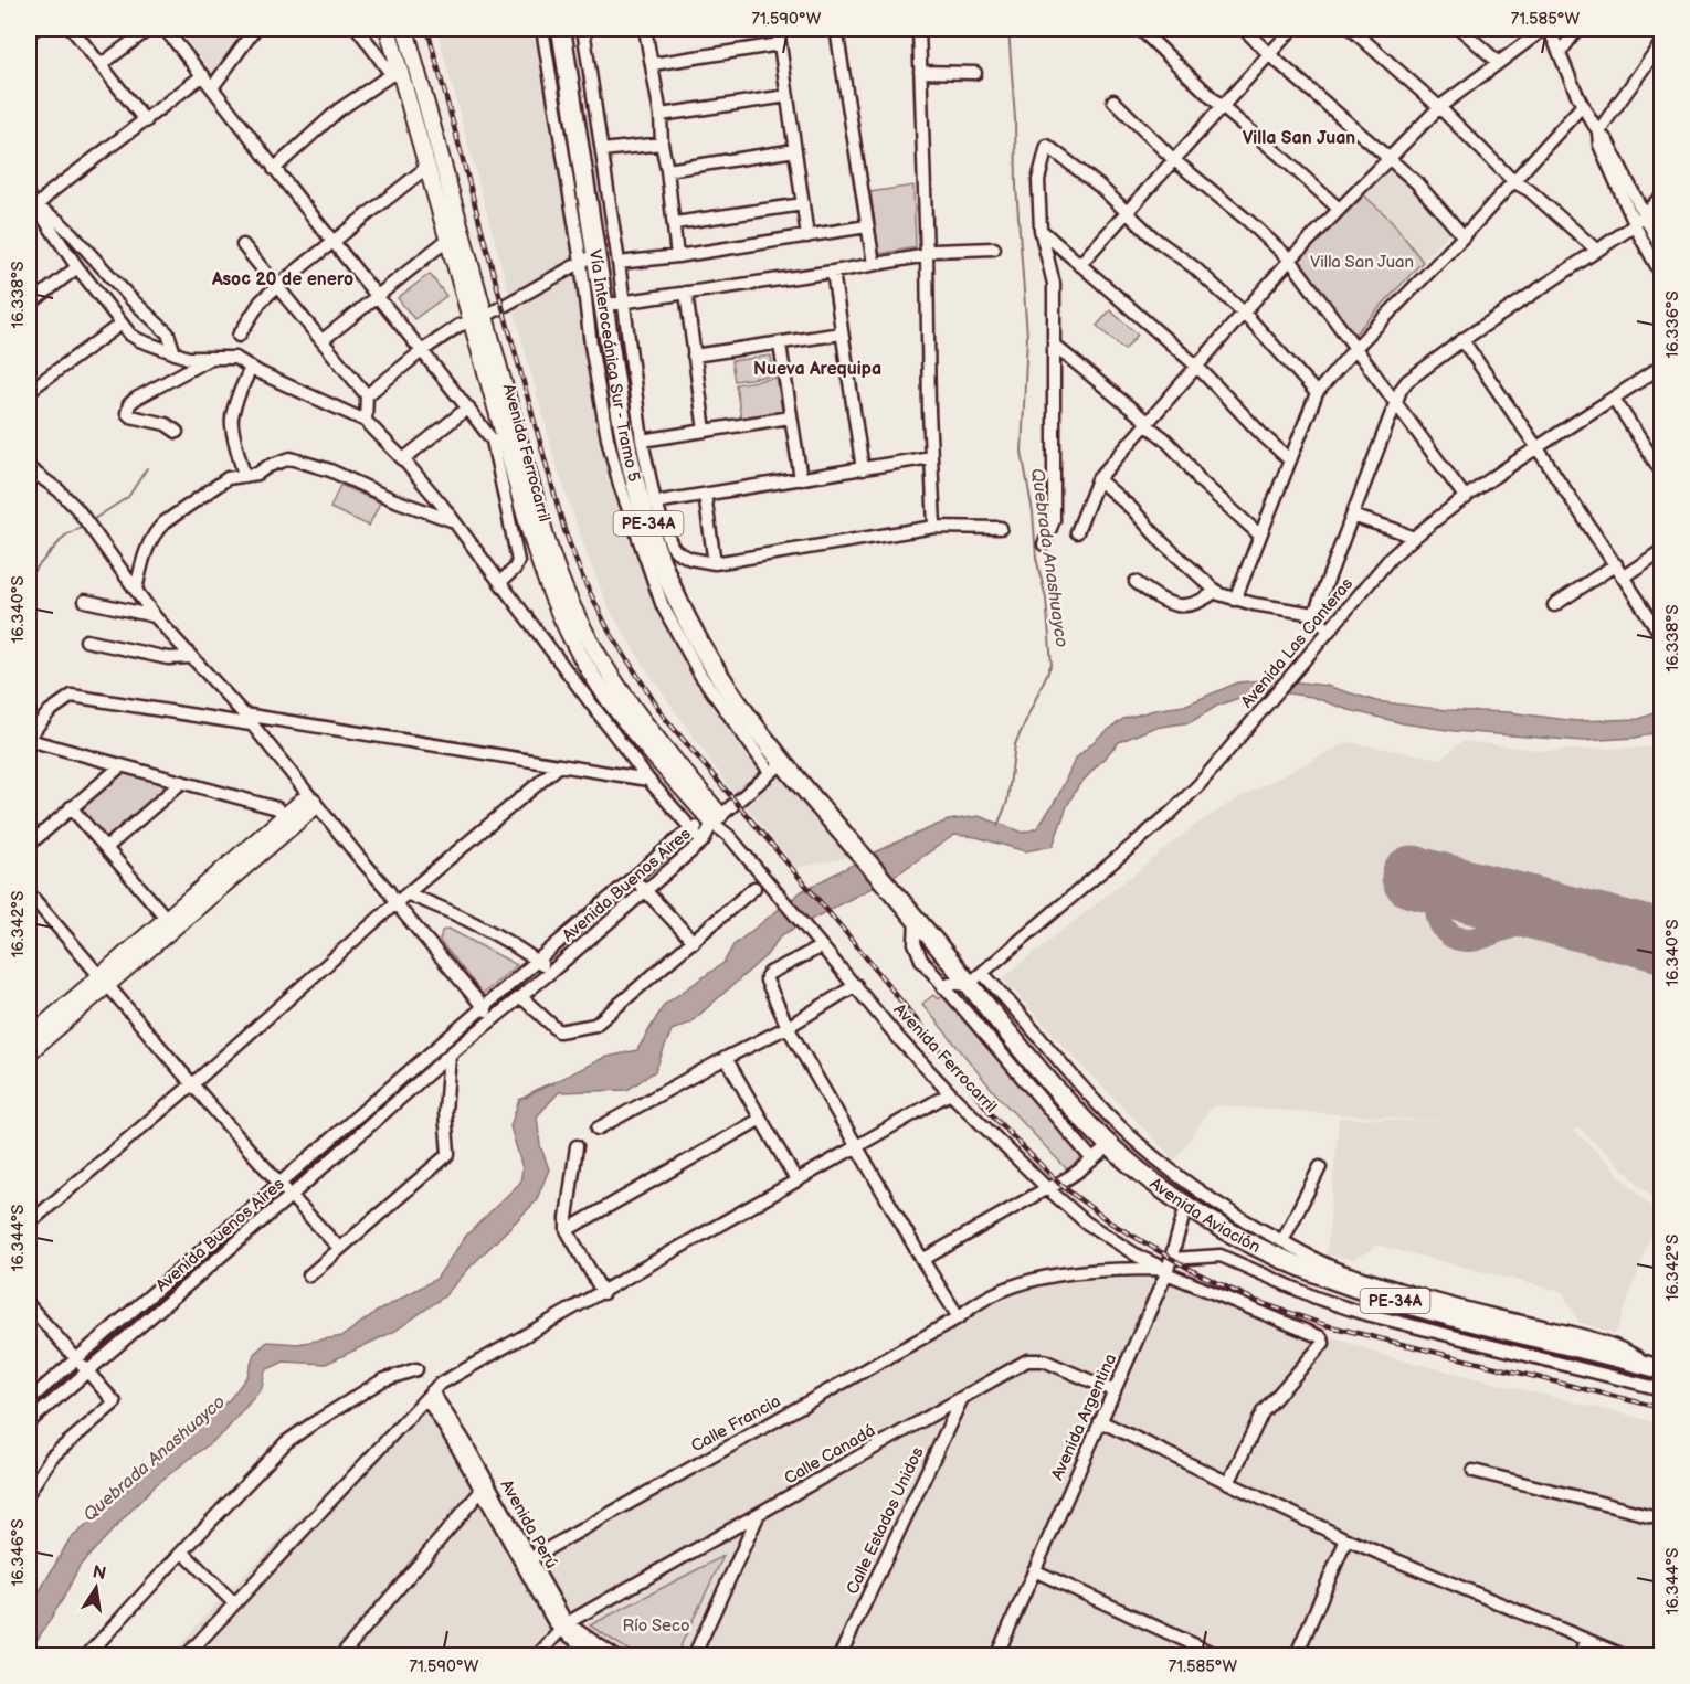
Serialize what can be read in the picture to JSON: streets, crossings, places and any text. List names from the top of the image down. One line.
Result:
{"streets":{"highway":["Vía Interoceánica Sur - Tramo 5","PE-34A","Avenida Aviación"],"main road":["Avenida Ferrocarril"],"street":["Avenida Las Canteras","Avenida Buenos Aires","Avenida Argentina","Calle Francia","Calle Canadá","Calle Estados Unidos","Avenida Perú"]},"crossings":[["Vía Interoceánica Sur - Tramo 5","Avenida Aviación"],["Avenida Ferrocarril","Avenida Buenos Aires"],["Avenida Ferrocarril","Avenida Argentina"],["Avenida Ferrocarril","Calle Francia"],["Avenida Las Canteras","Avenida Aviación"],["Avenida Aviación","Avenida Argentina"],["Avenida Argentina","Calle Francia"],["Avenida Argentina","Calle Canadá"],["Calle Francia","Avenida Perú"],["Calle Canadá","Calle Estados Unidos"],["Calle Canadá","Avenida Perú"]],"districts":["Villa San Juan","Asoc 20 de enero","Nueva Arequipa"],"water":["Quebrada Anashuayco"],"parks":["Villa San Juan","Río Seco"],"north":"top","coordinates":["71.590°W","71.585°W","16.338°S","16.336°S","16.340°S","16.342°S","16.344°S","16.346°S"]}
